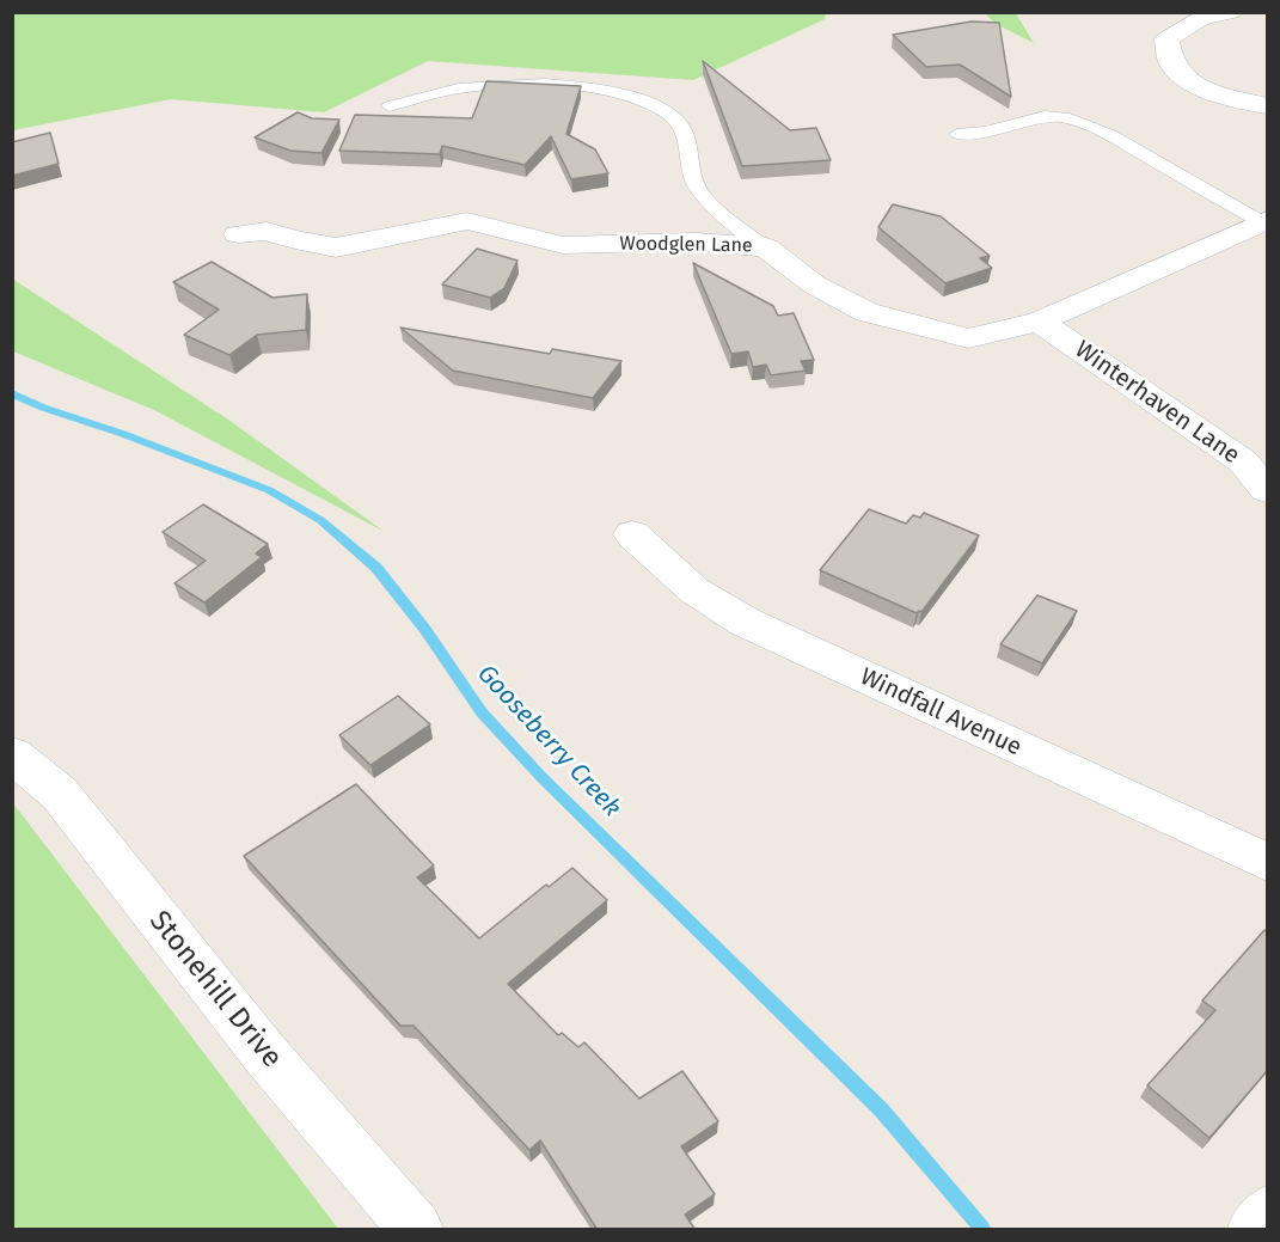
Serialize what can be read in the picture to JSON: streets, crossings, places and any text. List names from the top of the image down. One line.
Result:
{"streets":{"street":["Woodglen Lane","Winterhaven Lane","Windfall Avenue","Stonehill Drive"]},"crossings":[["Woodglen Lane","Winterhaven Lane"]],"water":["Gooseberry Creek"]}
